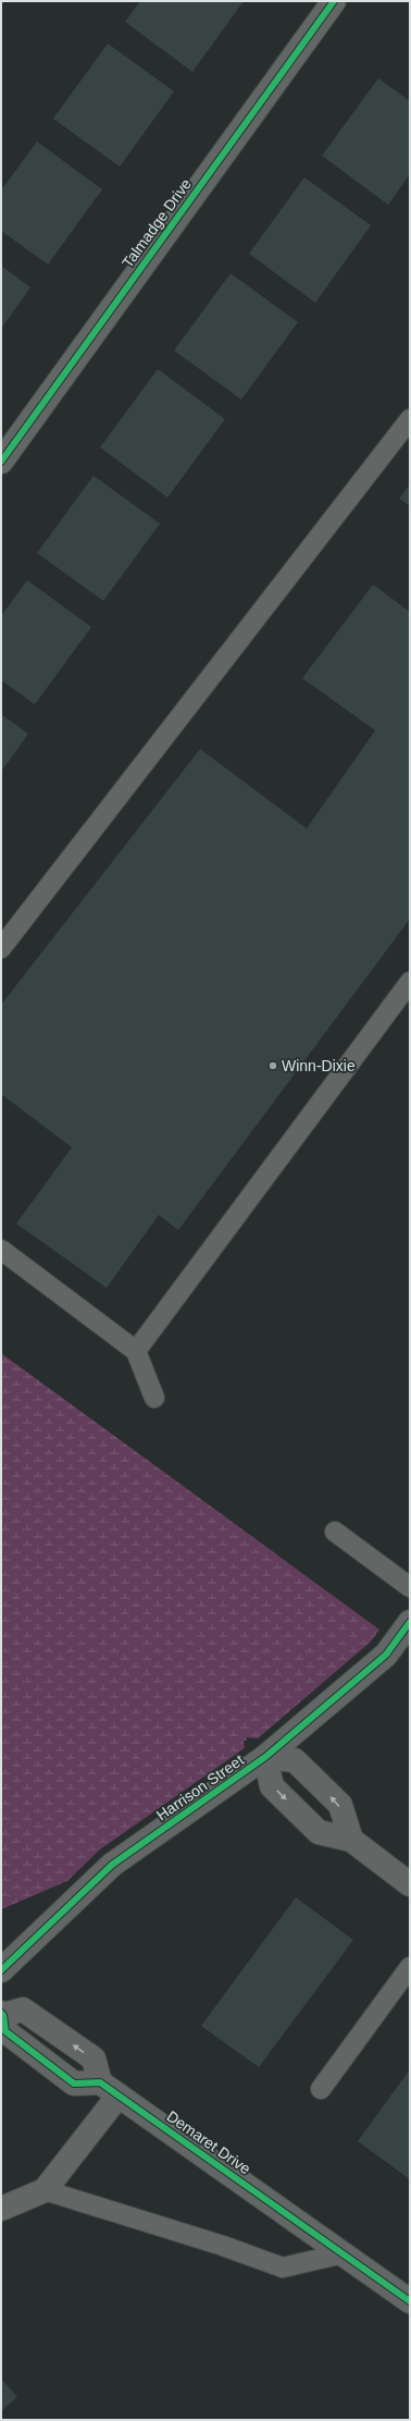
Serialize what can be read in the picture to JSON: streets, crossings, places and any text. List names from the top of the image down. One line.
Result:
{"streets":{"street":["Talmadge Drive","Harrison Street","Demaret Drive"]},"places":["Winn-Dixie"]}
